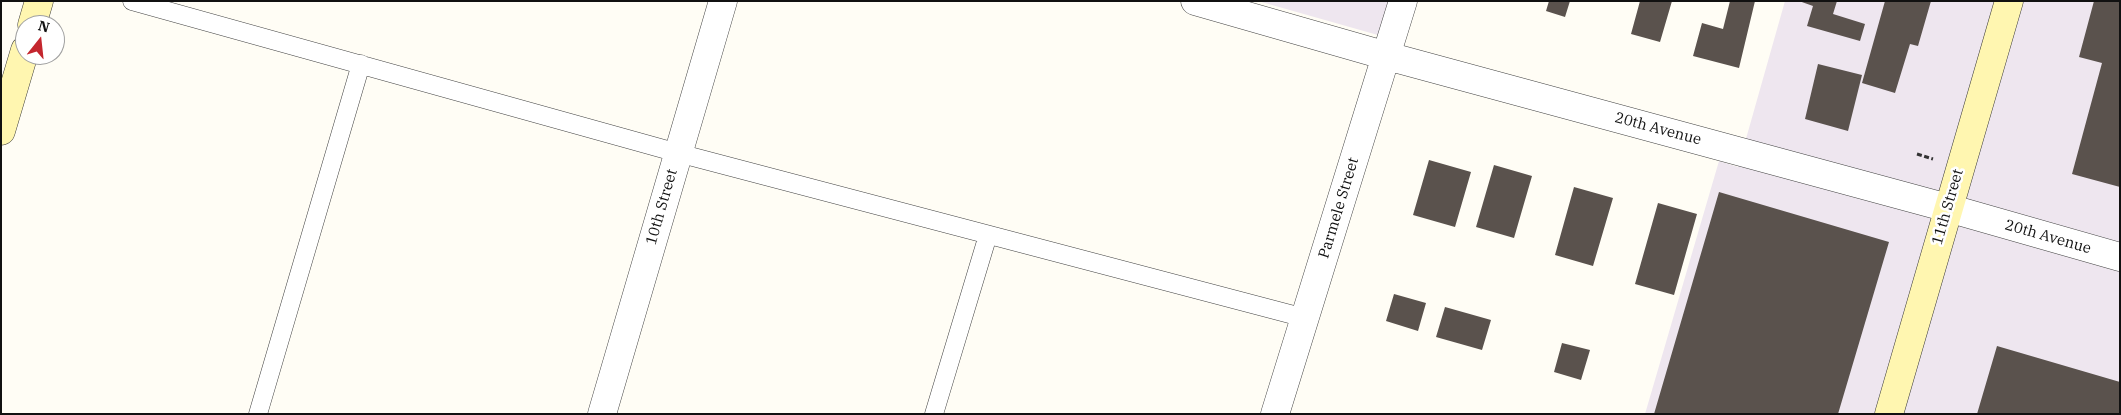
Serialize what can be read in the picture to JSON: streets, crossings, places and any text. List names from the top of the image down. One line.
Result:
{"streets":{"main road":["11th Street"],"street":["20th Avenue","10th Street","Parmele Street"]},"crossings":[["20th Avenue","11th Street"],["20th Avenue","Parmele Street"]],"north":"top"}
